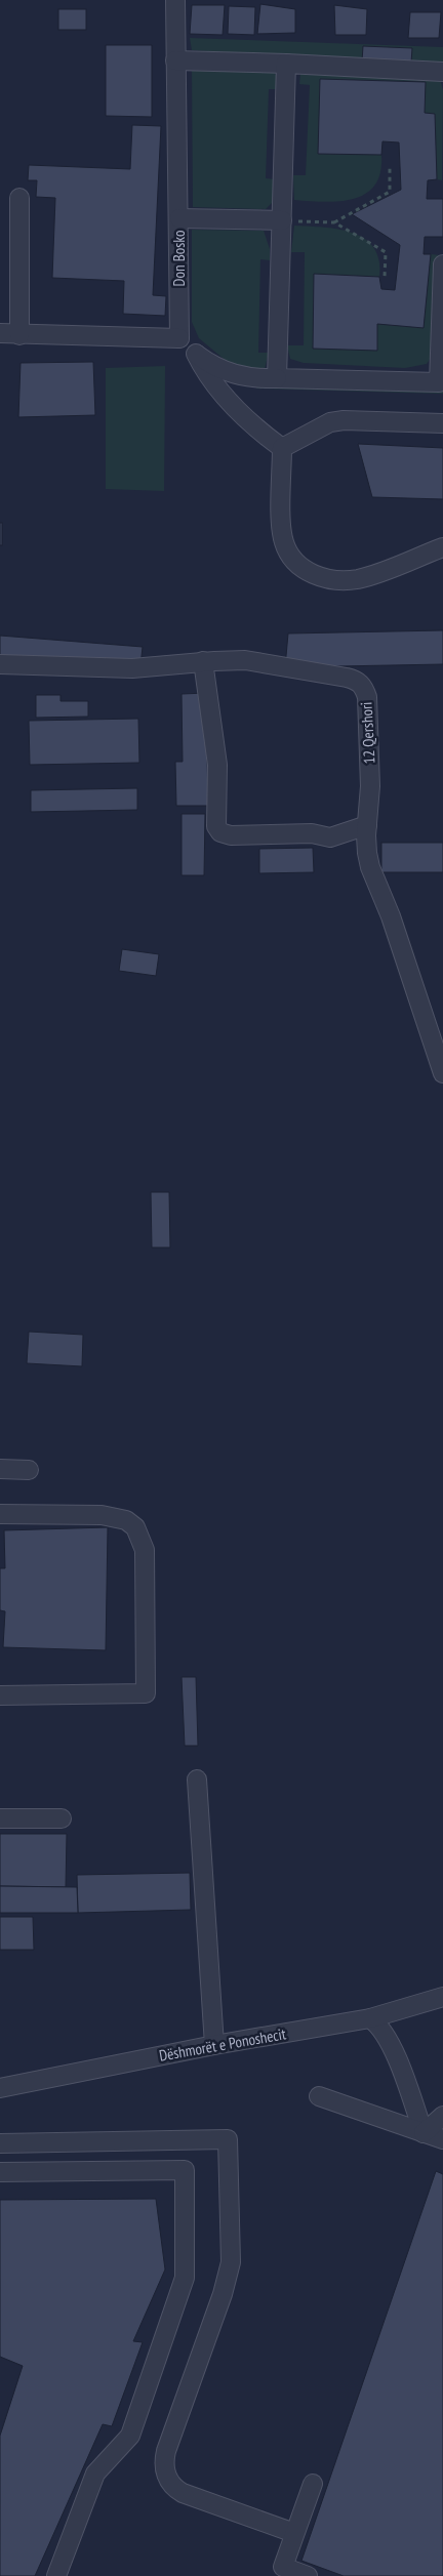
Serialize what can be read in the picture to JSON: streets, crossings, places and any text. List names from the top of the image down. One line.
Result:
{"streets":{"street":["Don Bosko","12 Qershori","Dëshmorët e Ponoshecit"]}}
